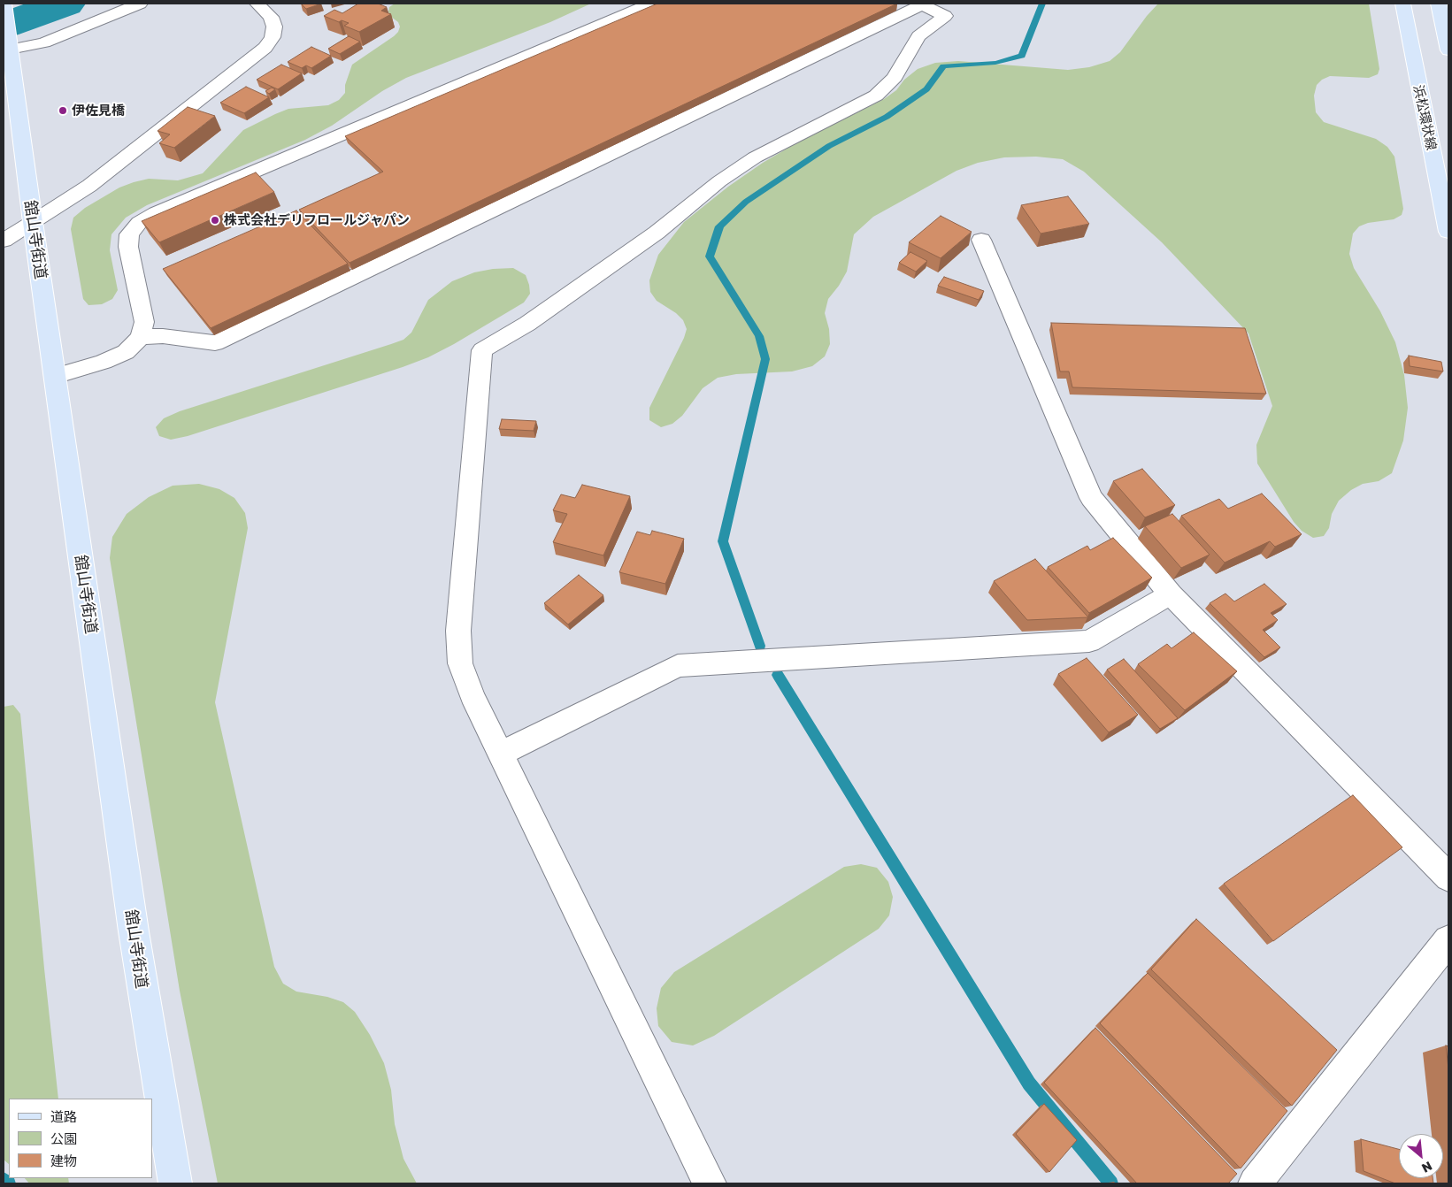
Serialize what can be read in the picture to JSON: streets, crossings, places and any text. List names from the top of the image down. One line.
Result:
{"streets":{"main road":["浜松環状線","舘山寺街道"]},"places":["伊佐見橋","株式会社デリフロールジャパン"],"legend":["道路","公園","建物"],"north":"bottom right"}
